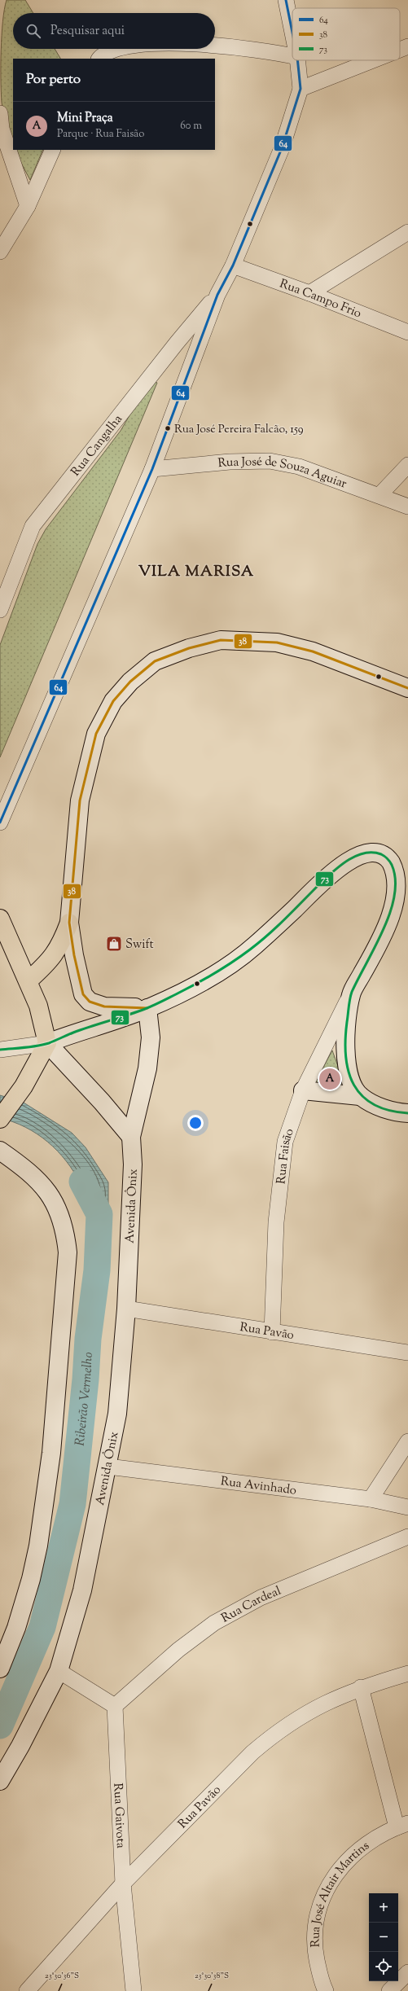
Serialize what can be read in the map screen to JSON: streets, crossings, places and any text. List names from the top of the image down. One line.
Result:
{"streets":{"street":["Rua Campo Frio","Rua Cangalha","Rua José de Souza Aguiar","Rua Faisão","Avenida Ônix","Rua Pavão","Rua Avinhado","Rua Cardeal","Rua Gaivota","Rua José Altair Martins"]},"crossings":[["Rua Faisão","Rua Pavão"],["Avenida Ônix","Rua Pavão"],["Avenida Ônix","Rua Avinhado"],["Rua Pavão","Rua Gaivota"],["Rua Cardeal","Rua Gaivota"]],"districts":["VILA MARISA"],"water":["Ribeirão Vermelho"],"places":{"other":["Rua José Pereira Falcão, 159"],"shop":["Swift"]},"lines":["transit line 64","transit line 38","transit line 73"],"legend":["64","38","73"],"page":{"search":"Pesquisar aqui","heading":"Por perto","list":[{"mark":"A","name":"Mini Praça","note":"Parque · Rua Faisão","value":"60 m"}],"pins":"A","map_buttons":["+","−"]},"coordinates":["23°30'36\"S","23°30'38\"S"]}
